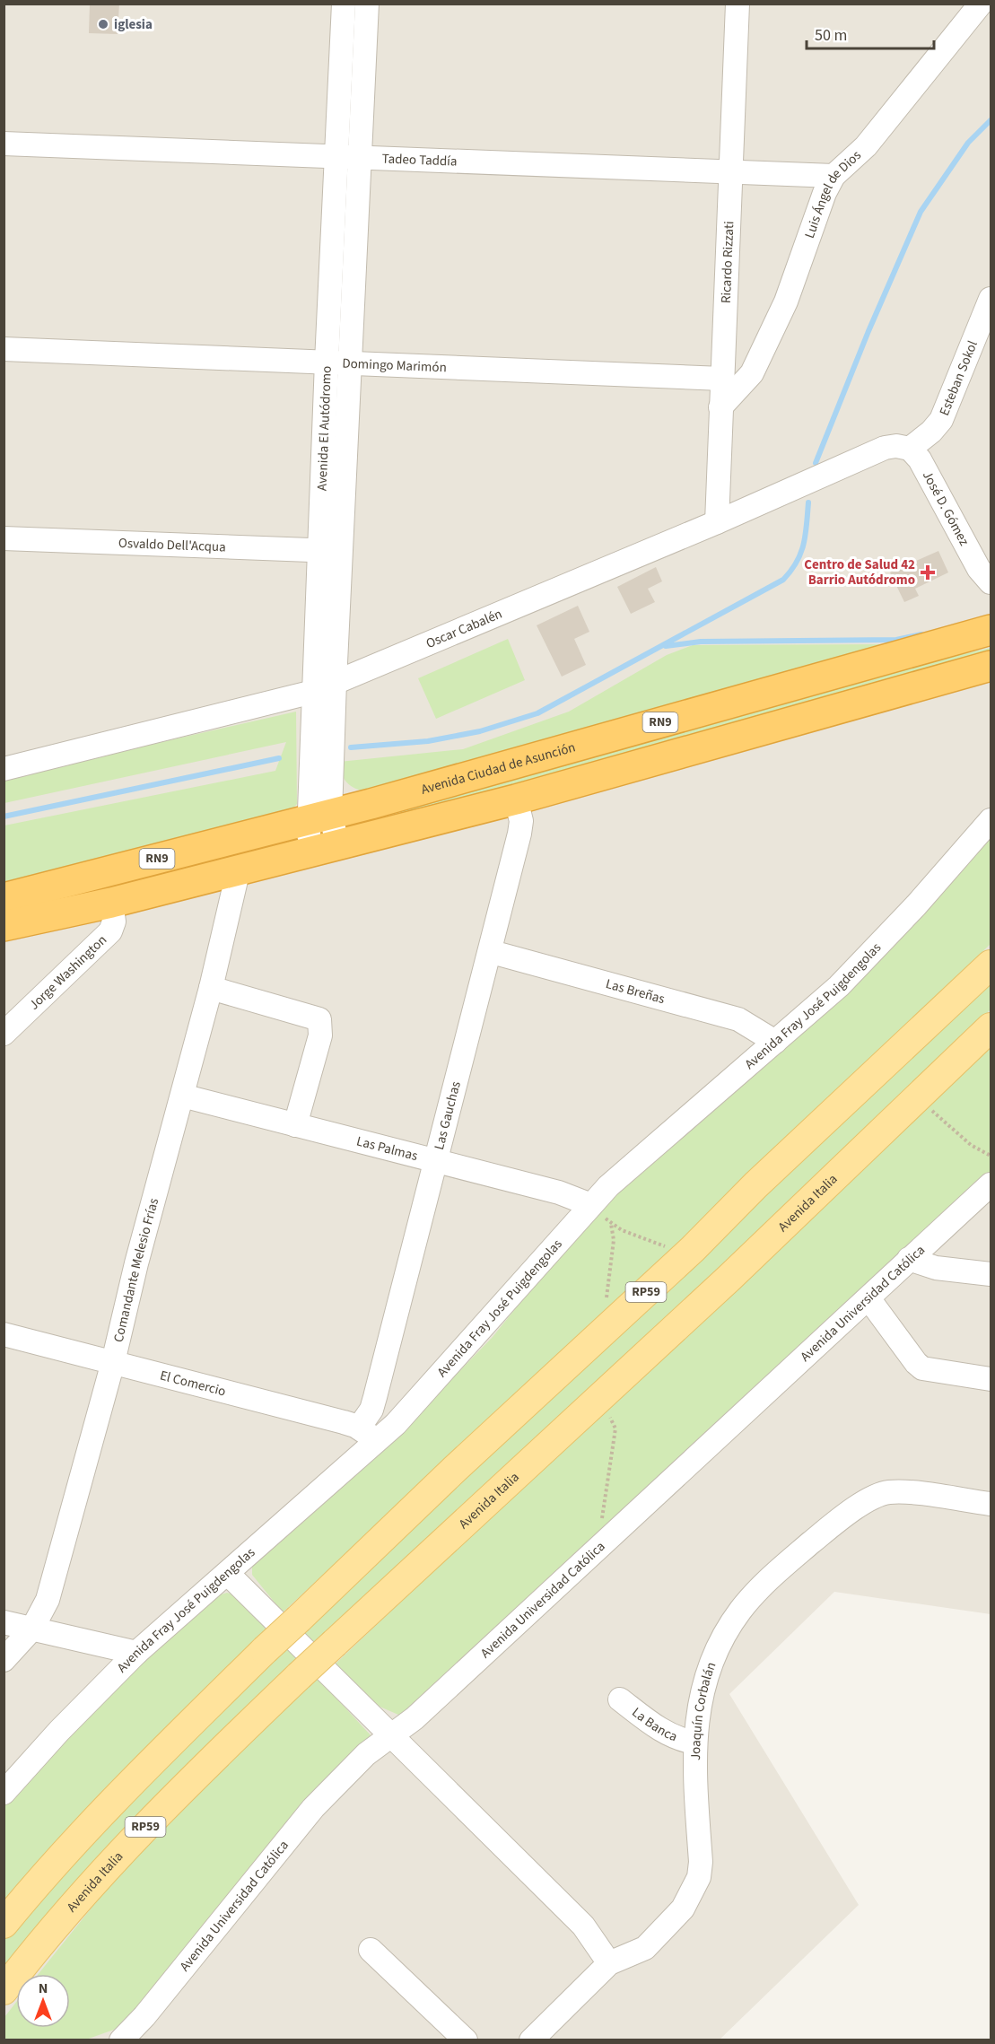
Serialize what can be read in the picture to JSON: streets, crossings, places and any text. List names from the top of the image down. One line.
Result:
{"streets":{"highway":["RN9","Avenida Ciudad de Asunción"],"main road":["Avenida Italia","RP59"],"street":["Tadeo Taddía","Luis Ángel de Dios","Ricardo Rizzati","Domingo Marimón","Esteban Sokol","Avenida El Autódromo","José D. Gómez","Osvaldo Dell'Acqua","Oscar Cabalén","Jorge Washington","Las Breñas","Avenida Fray José Puigdengolas","Las Gauchas","Las Palmas","Comandante Melesio Frías","Avenida Universidad Católica","El Comercio","Joaquín Corbalán","La Banca"]},"crossings":[["Tadeo Taddía","Luis Ángel de Dios"],["Tadeo Taddía","Ricardo Rizzati"],["Tadeo Taddía","Avenida El Autódromo"],["Luis Ángel de Dios","Ricardo Rizzati"],["Ricardo Rizzati","Domingo Marimón"],["Ricardo Rizzati","Oscar Cabalén"],["Domingo Marimón","Avenida El Autódromo"],["Esteban Sokol","José D. Gómez"],["Esteban Sokol","Oscar Cabalén"],["Avenida El Autódromo","Osvaldo Dell'Acqua"],["Avenida El Autódromo","Oscar Cabalén"],["Avenida El Autódromo","RN9"],["Avenida El Autódromo","Avenida Ciudad de Asunción"],["José D. Gómez","Oscar Cabalén"],["RN9","Jorge Washington"],["RN9","Las Gauchas"],["RN9","Comandante Melesio Frías"],["Las Breñas","Avenida Fray José Puigdengolas"],["Las Breñas","Las Gauchas"],["Avenida Fray José Puigdengolas","Las Gauchas"],["Avenida Fray José Puigdengolas","Las Palmas"],["Avenida Fray José Puigdengolas","El Comercio"],["Las Gauchas","Las Palmas"],["Las Gauchas","El Comercio"],["Las Palmas","Comandante Melesio Frías"],["Comandante Melesio Frías","El Comercio"],["Joaquín Corbalán","La Banca"]],"places":{"other":["iglesia"],"health":["Centro de Salud 42 Barrio Autódromo"]},"scale_bar":"50 m","north":"top"}
